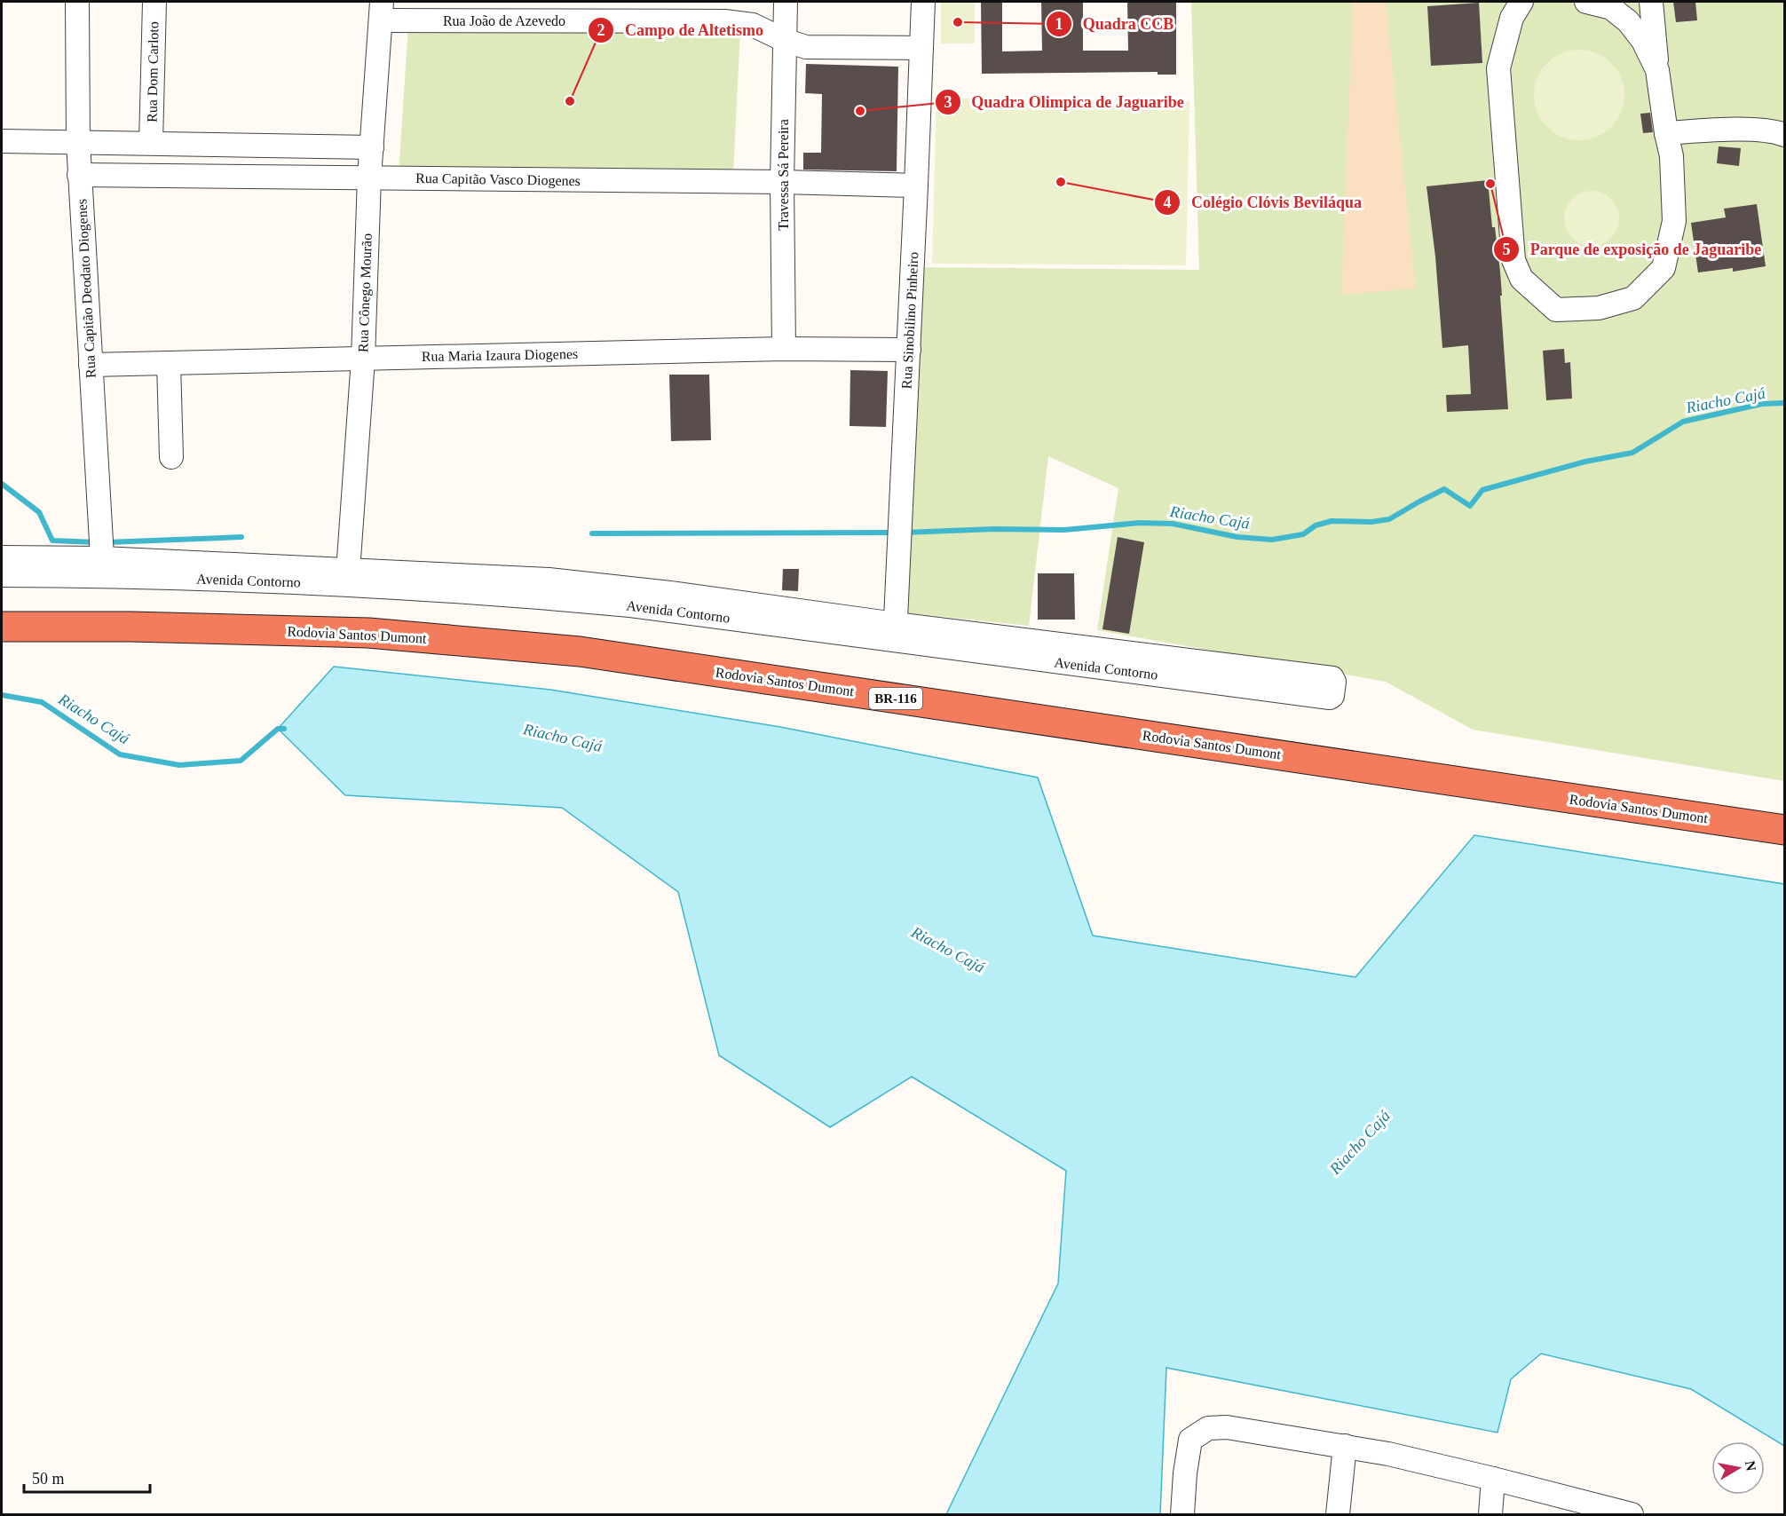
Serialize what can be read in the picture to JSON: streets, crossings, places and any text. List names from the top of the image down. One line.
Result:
{"streets":{"highway":["Rodovia Santos Dumont","BR-116"],"street":["Rua João de Azevedo","Rua Dom Carloto","Travessa Sá Pereira","Rua Capitão Vasco Diogenes","Rua Capitão Deodato Diogenes","Rua Cônego Mourão","Rua Sinobilino Pinheiro","Rua Maria Izaura Diogenes","Avenida Contorno"]},"crossings":[["Rua João de Azevedo","Travessa Sá Pereira"],["Rua João de Azevedo","Rua Cônego Mourão"],["Rua João de Azevedo","Rua Sinobilino Pinheiro"],["Travessa Sá Pereira","Rua Capitão Vasco Diogenes"],["Travessa Sá Pereira","Rua Maria Izaura Diogenes"],["Rua Capitão Vasco Diogenes","Rua Capitão Deodato Diogenes"],["Rua Capitão Vasco Diogenes","Rua Cônego Mourão"],["Rua Capitão Vasco Diogenes","Rua Sinobilino Pinheiro"],["Rua Capitão Deodato Diogenes","Rua Maria Izaura Diogenes"],["Rua Capitão Deodato Diogenes","Avenida Contorno"],["Rua Cônego Mourão","Rua Maria Izaura Diogenes"],["Rua Cônego Mourão","Avenida Contorno"],["Rua Sinobilino Pinheiro","Rua Maria Izaura Diogenes"],["Rua Sinobilino Pinheiro","Avenida Contorno"]],"water":["Riacho Cajá"],"places":["Quadra CCB","Campo de Altetismo","Quadra Olimpica de Jaguaribe","Colégio Clóvis Beviláqua","Parque de exposição de Jaguaribe"],"scale_bar":"50 m","north":"right"}
